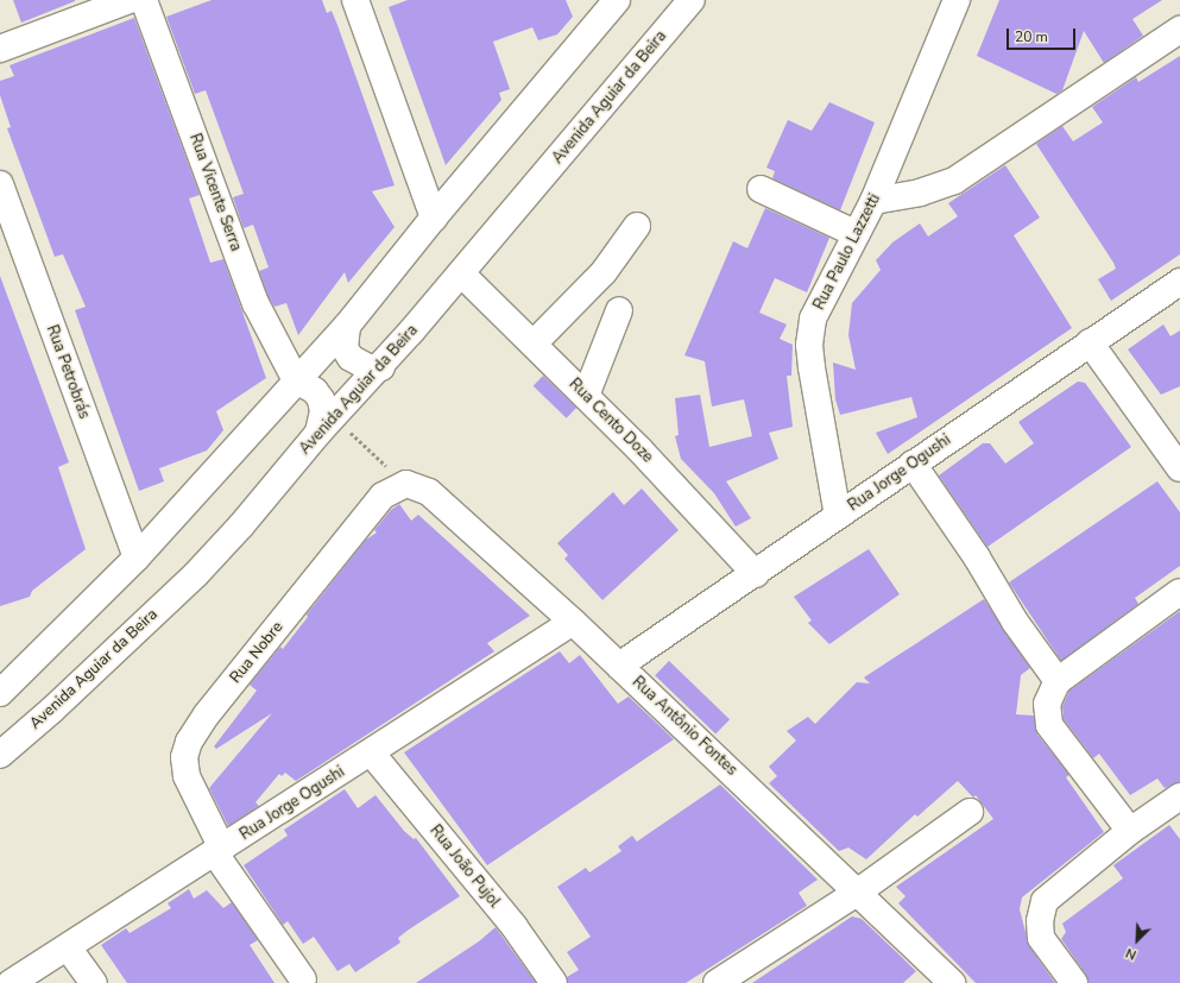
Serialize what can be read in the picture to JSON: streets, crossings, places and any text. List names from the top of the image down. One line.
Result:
{"streets":{"street":["Avenida Aguiar da Beira","Rua Vicente Serra","Rua Paulo Lazzetti","Rua Petrobrás","Rua Cento Doze","Rua Jorge Ogushi","Rua Nobre","Rua Antônio Fontes","Rua João Pujol"]},"crossings":[["Avenida Aguiar da Beira","Rua Cento Doze"],["Rua Paulo Lazzetti","Rua Jorge Ogushi"],["Rua Cento Doze","Rua Jorge Ogushi"],["Rua Jorge Ogushi","Rua Nobre"],["Rua Jorge Ogushi","Rua Antônio Fontes"],["Rua Jorge Ogushi","Rua João Pujol"],["Rua Nobre","Rua Antônio Fontes"]],"scale_bar":"20 m","north":"bottom left"}
